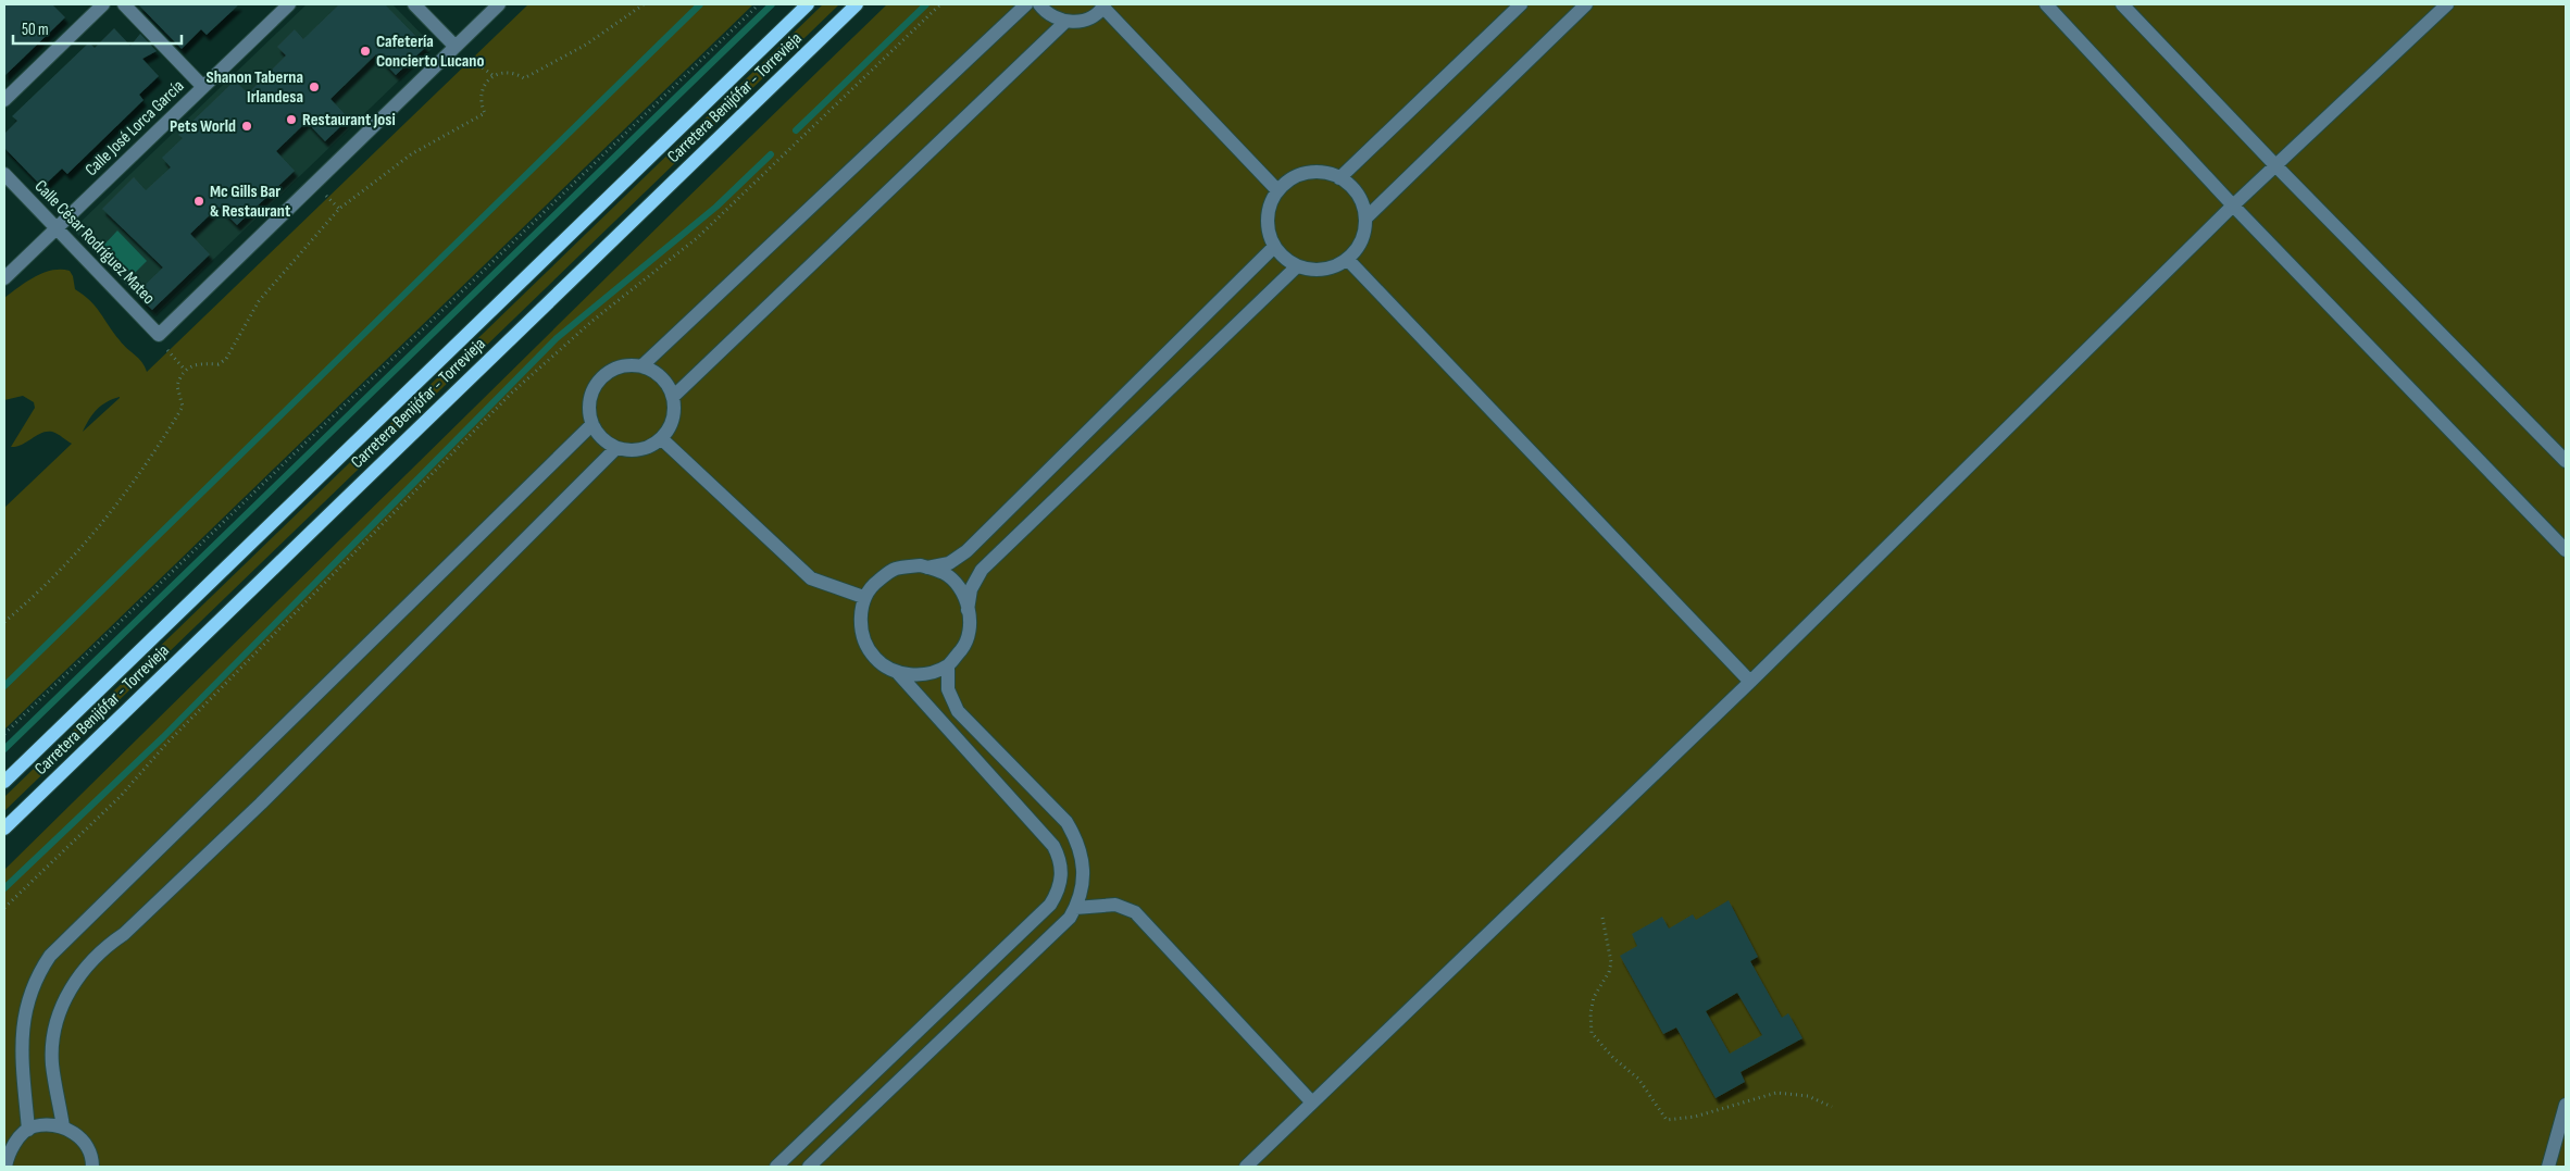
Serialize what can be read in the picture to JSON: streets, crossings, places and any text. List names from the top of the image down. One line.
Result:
{"streets":{"main road":["Carretera Benijófar - Torrevieja"],"street":["Calle José Lorca García","Calle César Rodríguez Mateo"]},"crossings":[["Calle José Lorca García","Calle César Rodríguez Mateo"]],"places":["Cafetería Concierto Lucano","Shanon Taberna Irlandesa","Restaurant Josi","Pets World","Mc Gills Bar & Restaurant"],"scale_bar":"50 m"}
